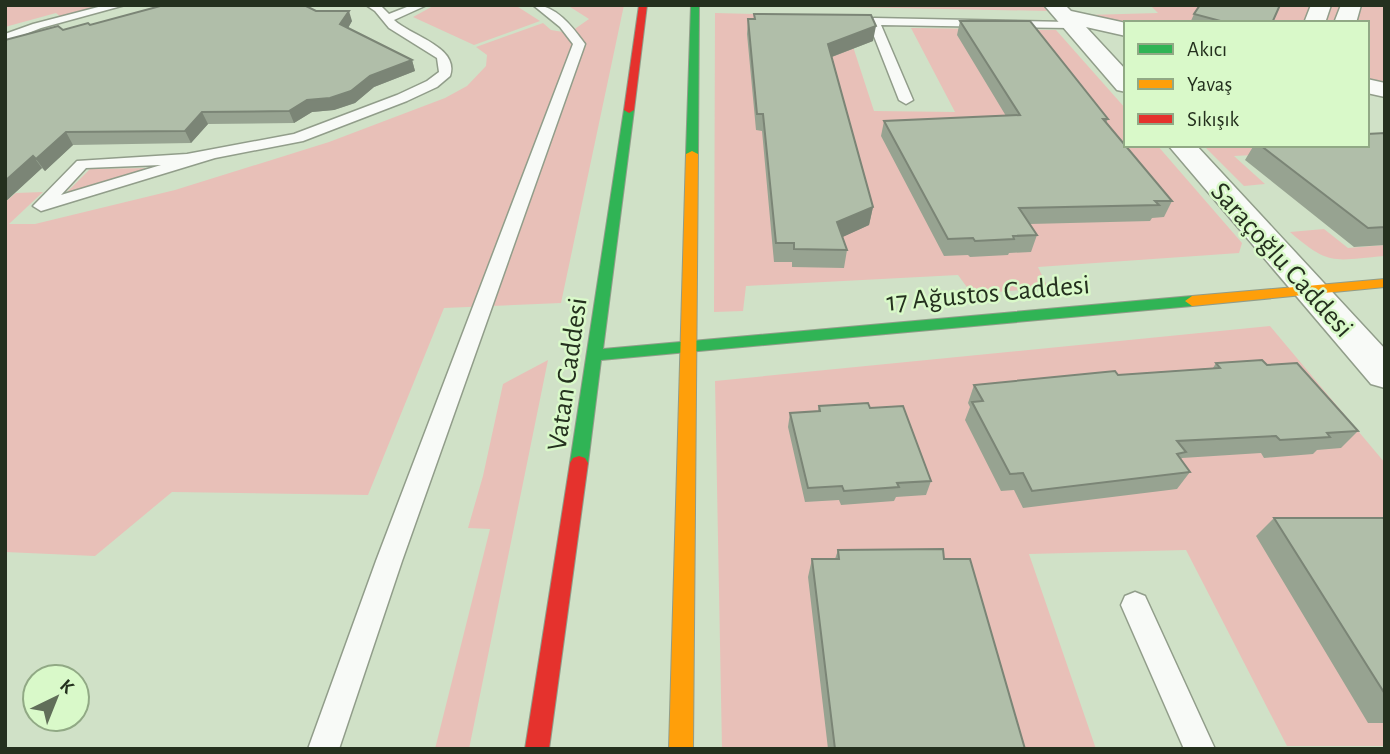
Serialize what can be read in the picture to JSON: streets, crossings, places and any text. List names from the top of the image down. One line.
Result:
{"streets":{"street":["Saraçoğlu Caddesi","17 Ağustos Caddesi","Vatan Caddesi"]},"crossings":[["Saraçoğlu Caddesi","17 Ağustos Caddesi"],["17 Ağustos Caddesi","Vatan Caddesi"]],"legend":["Akıcı","Yavaş","Sıkışık"],"north":"top right"}
